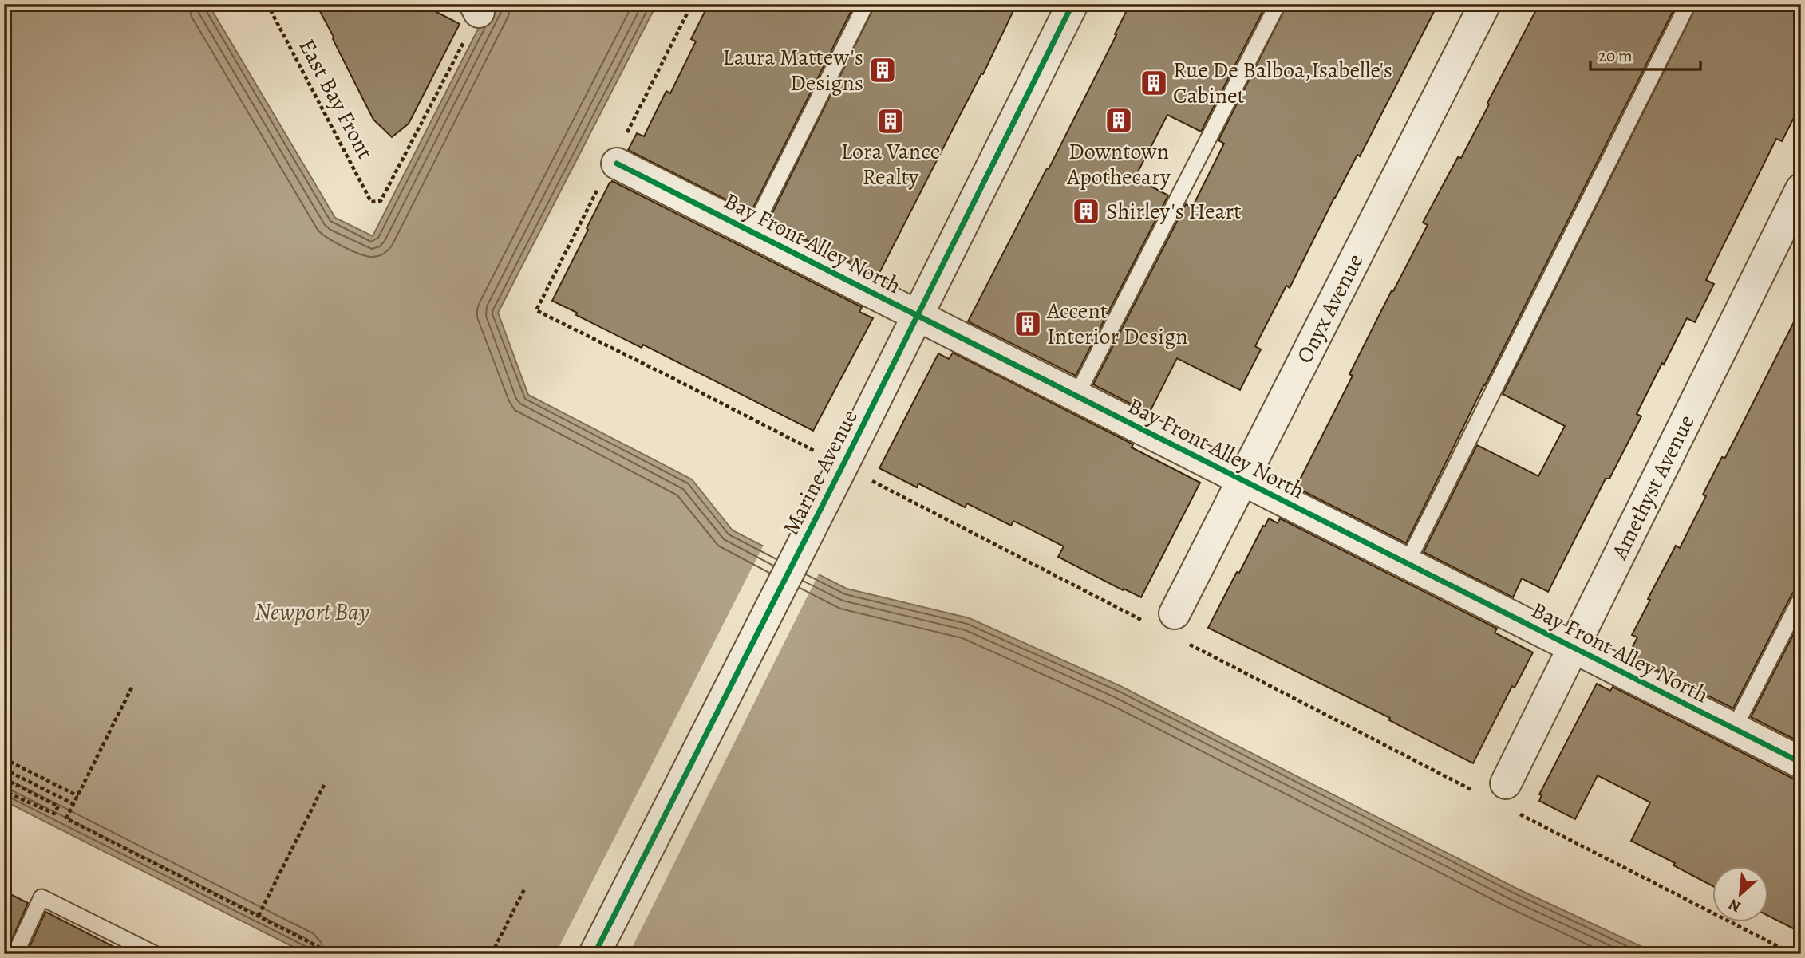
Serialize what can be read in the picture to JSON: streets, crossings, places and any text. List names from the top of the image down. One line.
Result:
{"streets":{"street":["Bay Front Alley North","Onyx Avenue","Marine Avenue","Amethyst Avenue"],"path":["East Bay Front"]},"crossings":[["Bay Front Alley North","Onyx Avenue"],["Bay Front Alley North","Marine Avenue"],["Bay Front Alley North","Amethyst Avenue"]],"water":["Newport Bay"],"places":{"building":["Laura Mattew's Designs","Rue De Balboa,Isabelle's Cabinet","Downtown Apothecary","Lora Vance Realty","Shirley's Heart","Accent Interior Design"]},"scale_bar":"20 m","north":"bottom left"}
